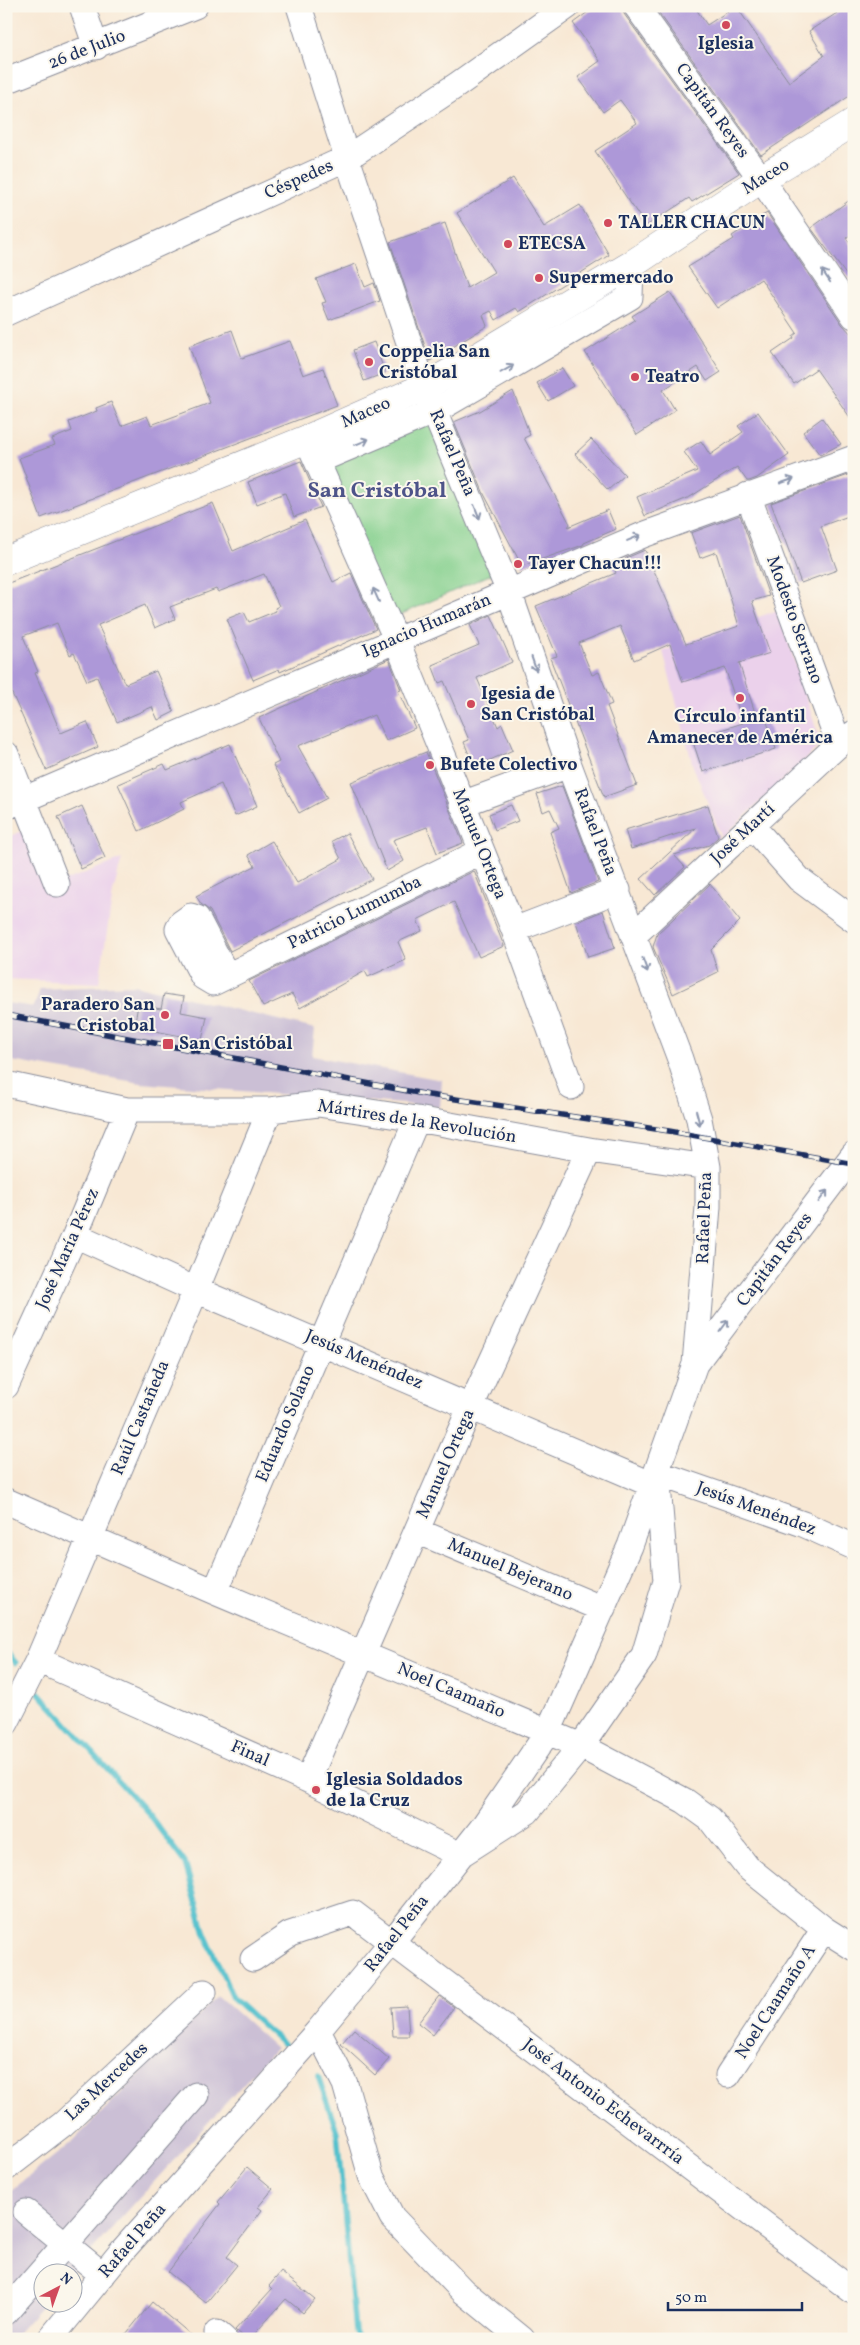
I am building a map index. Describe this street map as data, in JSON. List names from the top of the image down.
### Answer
{
  "streets": {
    "main road": ["Maceo"],
    "street": [
      "26 de Julio",
      "Capitán Reyes",
      "Céspedes",
      "Rafael Peña",
      "Modesto Serrano",
      "Ignacio Humarán",
      "José Martí",
      "Manuel Ortega",
      "Patricio Lumumba",
      "Mártires de la Revolución",
      "José María Pérez",
      "Jesús Menéndez",
      "Raúl Castañeda",
      "Eduardo Solano",
      "Manuel Bejerano",
      "Noel Caamaño",
      "Final",
      "Noel Caamaño A",
      "Las Mercedes",
      "José Antonio Echevarrría"
    ]
  },
  "crossings": [
    ["Capitán Reyes", "Maceo"],
    ["Capitán Reyes", "Rafael Peña"],
    ["Maceo", "Rafael Peña"],
    ["Maceo", "Manuel Ortega"],
    ["Céspedes", "Rafael Peña"],
    ["Rafael Peña", "Ignacio Humarán"],
    ["Rafael Peña", "José Martí"],
    ["Rafael Peña", "Mártires de la Revolución"],
    ["Rafael Peña", "Jesús Menéndez"],
    ["Rafael Peña", "Manuel Bejerano"],
    ["Rafael Peña", "Noel Caamaño"],
    ["Rafael Peña", "Final"],
    ["Rafael Peña", "José Antonio Echevarrría"],
    ["Modesto Serrano", "Ignacio Humarán"],
    ["Modesto Serrano", "José Martí"],
    ["Ignacio Humarán", "Manuel Ortega"],
    ["Manuel Ortega", "Patricio Lumumba"],
    ["Manuel Ortega", "Mártires de la Revolución"],
    ["Manuel Ortega", "Jesús Menéndez"],
    ["Manuel Ortega", "Manuel Bejerano"],
    ["Manuel Ortega", "Noel Caamaño"],
    ["Manuel Ortega", "Final"],
    ["Mártires de la Revolución", "José María Pérez"],
    ["Mártires de la Revolución", "Raúl Castañeda"],
    ["Mártires de la Revolución", "Eduardo Solano"],
    ["José María Pérez", "Jesús Menéndez"],
    ["Jesús Menéndez", "Raúl Castañeda"],
    ["Jesús Menéndez", "Eduardo Solano"],
    ["Raúl Castañeda", "Noel Caamaño"],
    ["Raúl Castañeda", "Final"],
    ["Eduardo Solano", "Noel Caamaño"],
    ["Noel Caamaño", "Noel Caamaño A"]
  ],
  "one_way": ["Capitán Reyes", "Ignacio Humarán"],
  "districts": ["San Cristóbal"],
  "places": {
    "other": [
      "Iglesia",
      "TALLER CHACUN",
      "ETECSA",
      "Supermercado",
      "Coppelia San Cristóbal",
      "Teatro",
      "Tayer Chacun!!!",
      "Círculo infantil Amanecer de América",
      "Igesia de San Cristóbal",
      "Bufete Colectivo",
      "Paradero San Cristobal",
      "Iglesia Soldados de la Cruz"
    ],
    "transit": ["San Cristóbal"]
  },
  "scale_bar": "50 m",
  "north": "top right"
}
